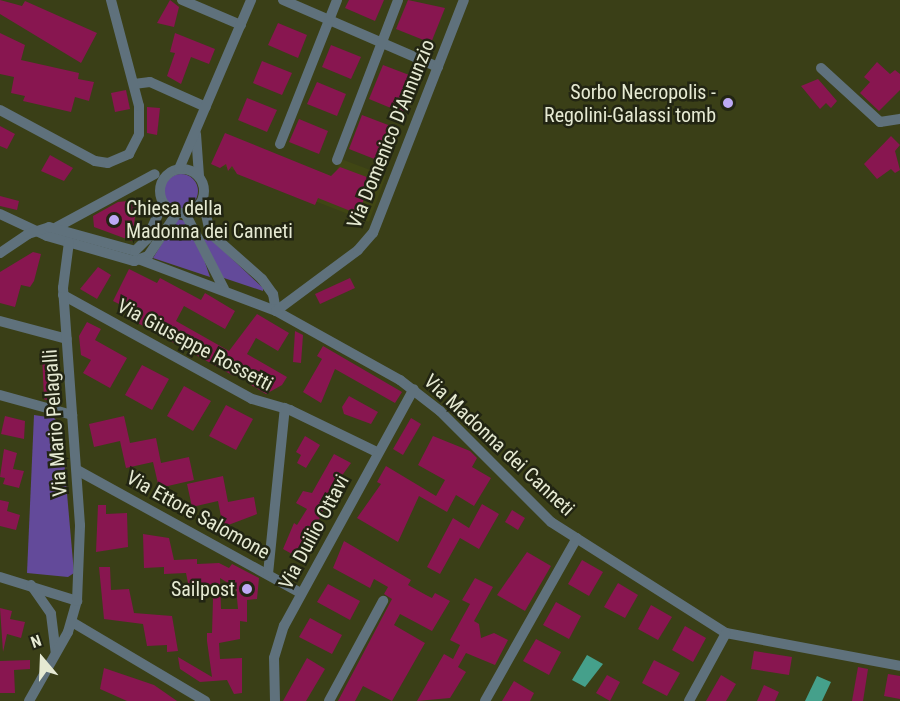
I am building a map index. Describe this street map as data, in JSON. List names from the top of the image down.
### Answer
{
  "streets": {
    "street": [
      "Via Domenico D'Annunzio",
      "Via Giuseppe Rossetti",
      "Via Mario Pelagalli",
      "Via Madonna dei Canneti",
      "Via Ettore Salomone",
      "Via Duilio Ottavi"
    ]
  },
  "crossings": [
    ["Via Domenico D'Annunzio", "Via Madonna dei Canneti"],
    ["Via Giuseppe Rossetti", "Via Mario Pelagalli"],
    ["Via Giuseppe Rossetti", "Via Duilio Ottavi"],
    ["Via Mario Pelagalli", "Via Madonna dei Canneti"],
    ["Via Mario Pelagalli", "Via Ettore Salomone"],
    ["Via Madonna dei Canneti", "Via Duilio Ottavi"],
    ["Via Ettore Salomone", "Via Duilio Ottavi"]
  ],
  "places": ["Sorbo Necropolis - Regolini-Galassi tomb", "Chiesa della Madonna dei Canneti", "Sailpost"],
  "north": "top"
}
